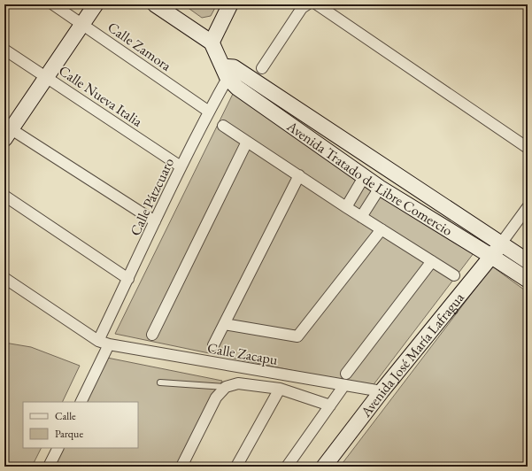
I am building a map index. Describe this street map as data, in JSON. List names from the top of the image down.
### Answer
{
  "streets": {
    "street": [
      "Calle Zamora",
      "Calle Nueva Italia",
      "Avenida Tratado de Libre Comercio",
      "Calle Pátzcuaro",
      "Calle Zacapu",
      "Avenida José María Lafragua"
    ]
  },
  "crossings": [
    ["Calle Zamora", "Calle Pátzcuaro"],
    ["Calle Nueva Italia", "Calle Pátzcuaro"],
    ["Avenida Tratado de Libre Comercio", "Calle Pátzcuaro"],
    ["Avenida Tratado de Libre Comercio", "Avenida José María Lafragua"],
    ["Calle Pátzcuaro", "Calle Zacapu"],
    ["Calle Zacapu", "Avenida José María Lafragua"]
  ],
  "legend": ["Calle", "Parque"]
}
